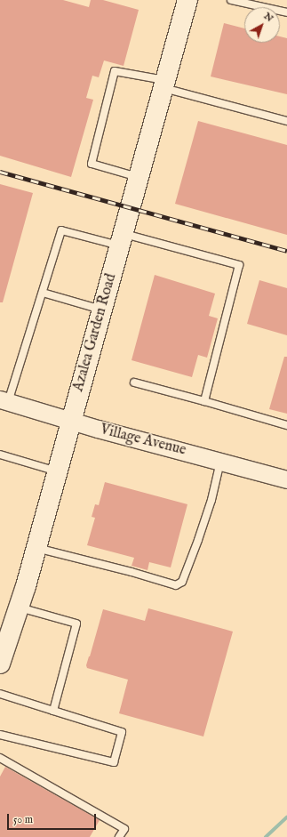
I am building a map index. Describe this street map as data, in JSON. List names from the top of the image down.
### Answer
{
  "streets": {
    "main road": ["Azalea Garden Road"],
    "street": ["Village Avenue"]
  },
  "crossings": [
    ["Azalea Garden Road", "Village Avenue"]
  ],
  "scale_bar": "50 m",
  "north": "top right"
}
